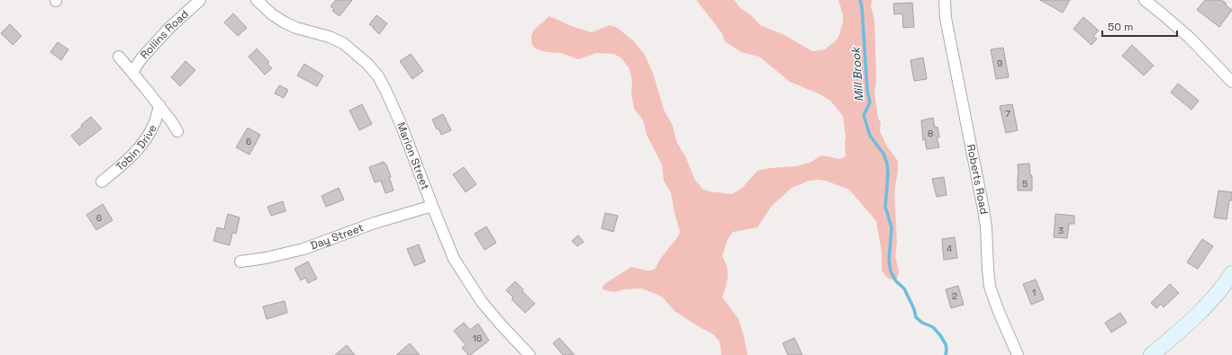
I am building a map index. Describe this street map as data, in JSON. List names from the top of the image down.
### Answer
{
  "streets": {
    "street": [
      "Rollins Road",
      "Tobin Drive",
      "Marion Street",
      "Roberts Road",
      "Day Street"
    ]
  },
  "crossings": [
    ["Marion Street", "Day Street"]
  ],
  "water": ["Mill Brook"],
  "house_numbers": [
    "9",
    "7",
    "8",
    "6",
    "5",
    "6",
    "3",
    "4",
    "1",
    "2",
    "16"
  ],
  "scale_bar": "50 m"
}
